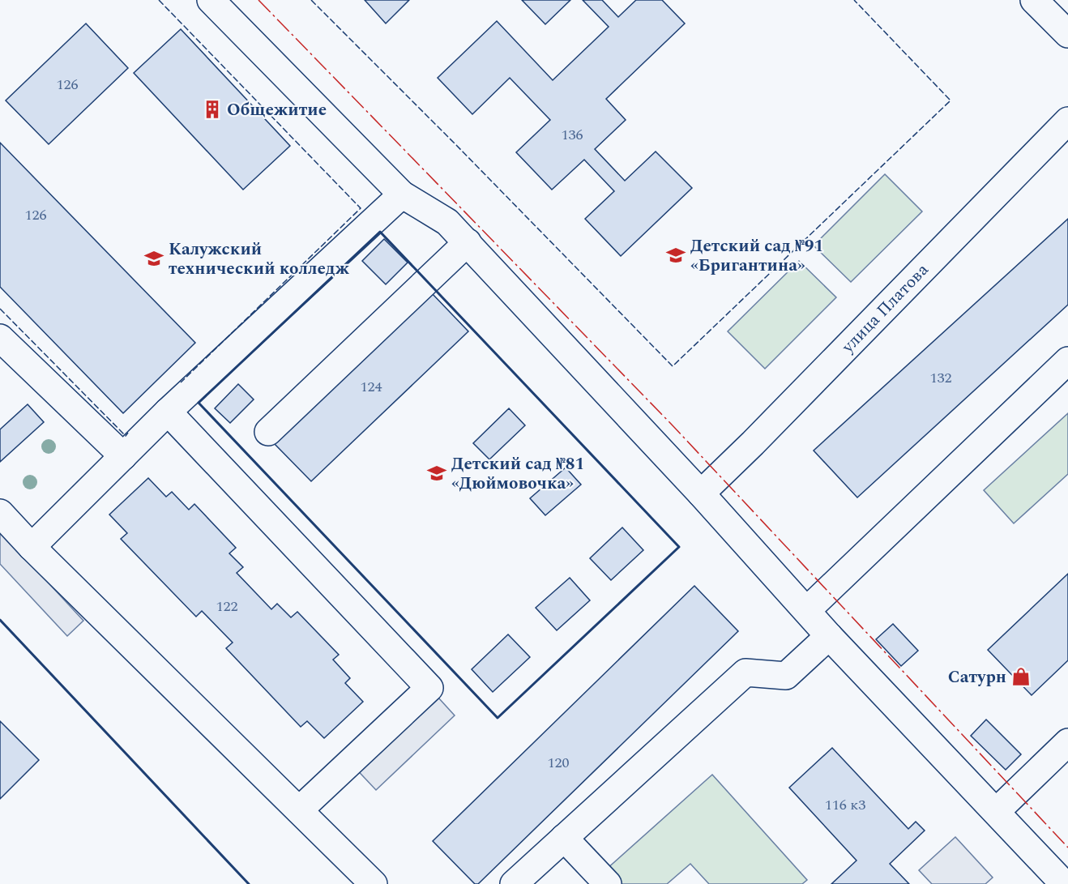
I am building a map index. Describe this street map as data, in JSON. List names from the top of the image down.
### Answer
{
  "streets": {
    "street": ["улица Платова"]
  },
  "places": {
    "building": ["Общежитие"],
    "school or university": ["Детский сад №91 «Бригантина»", "Калужский технический колледж", "Детский сад №81 «Дюймовочка»"],
    "shop": ["Сатурн"]
  },
  "house_numbers": [
    "126",
    "136",
    "126",
    "132",
    "124",
    "122",
    "120",
    "116 к3"
  ]
}
